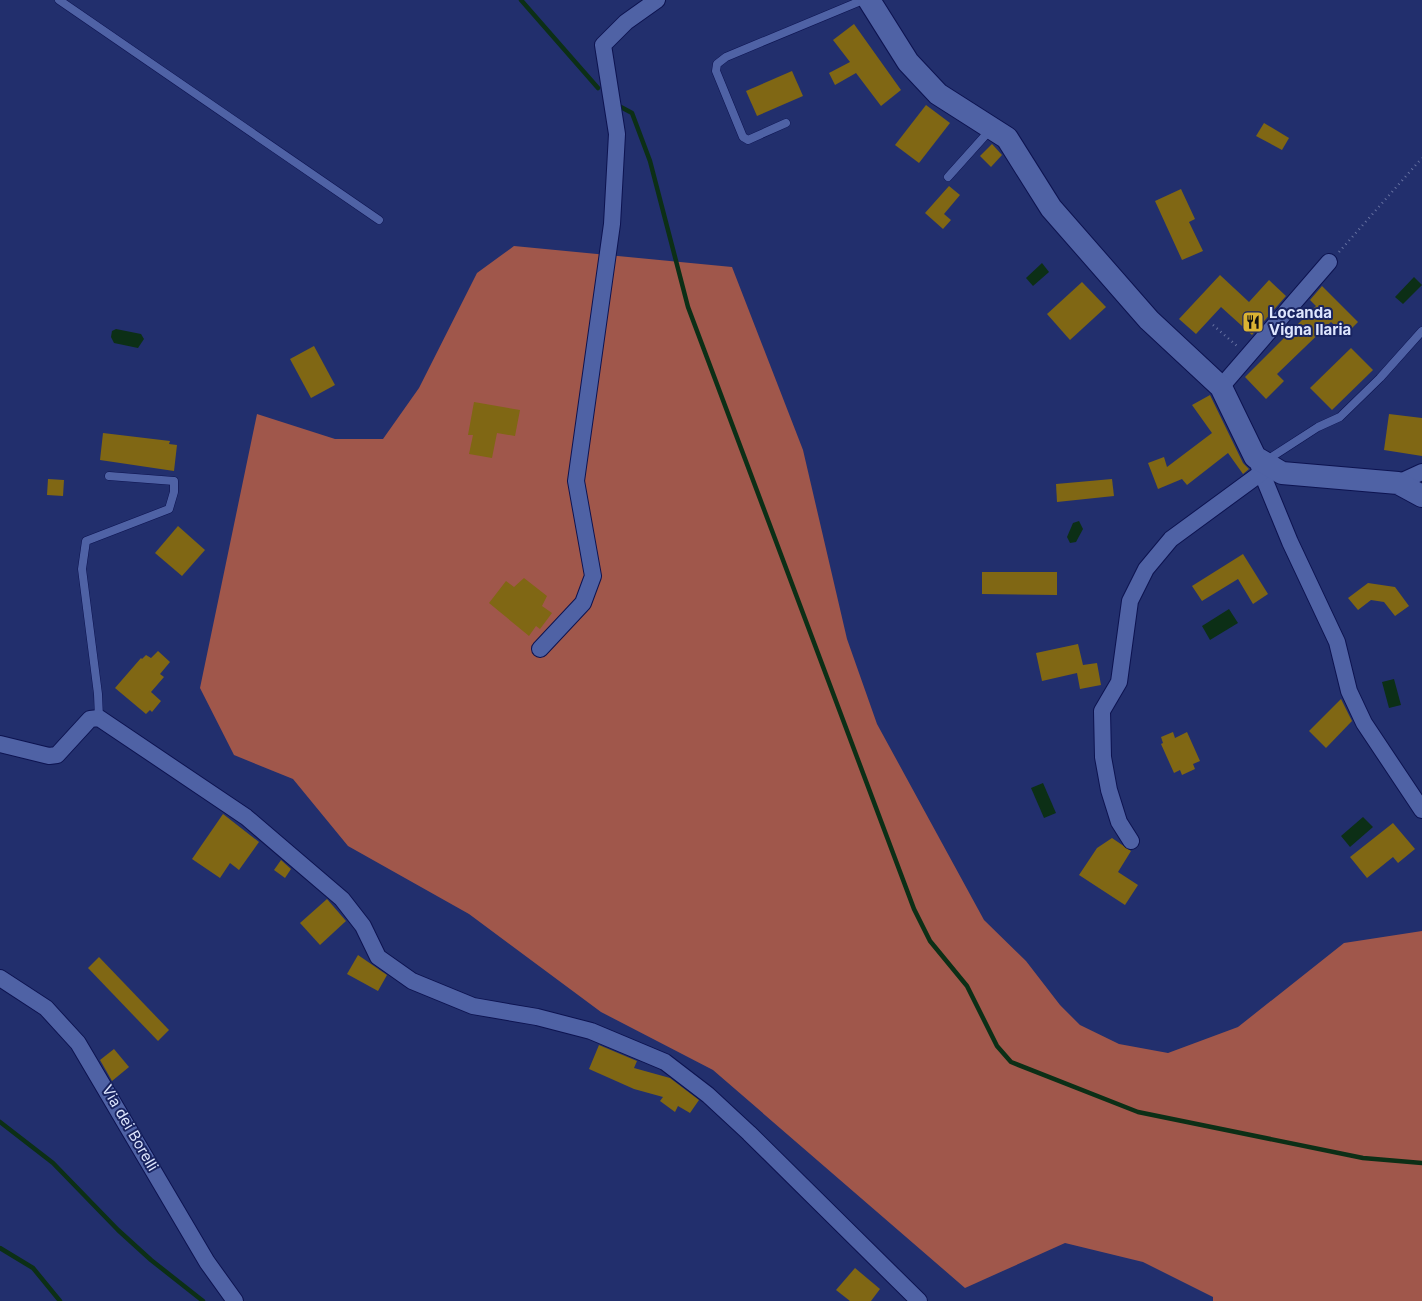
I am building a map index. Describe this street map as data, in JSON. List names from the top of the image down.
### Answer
{
  "streets": {
    "street": ["Via dei Borelli"]
  },
  "places": {
    "restaurant": ["Locanda Vigna Ilaria"]
  }
}
